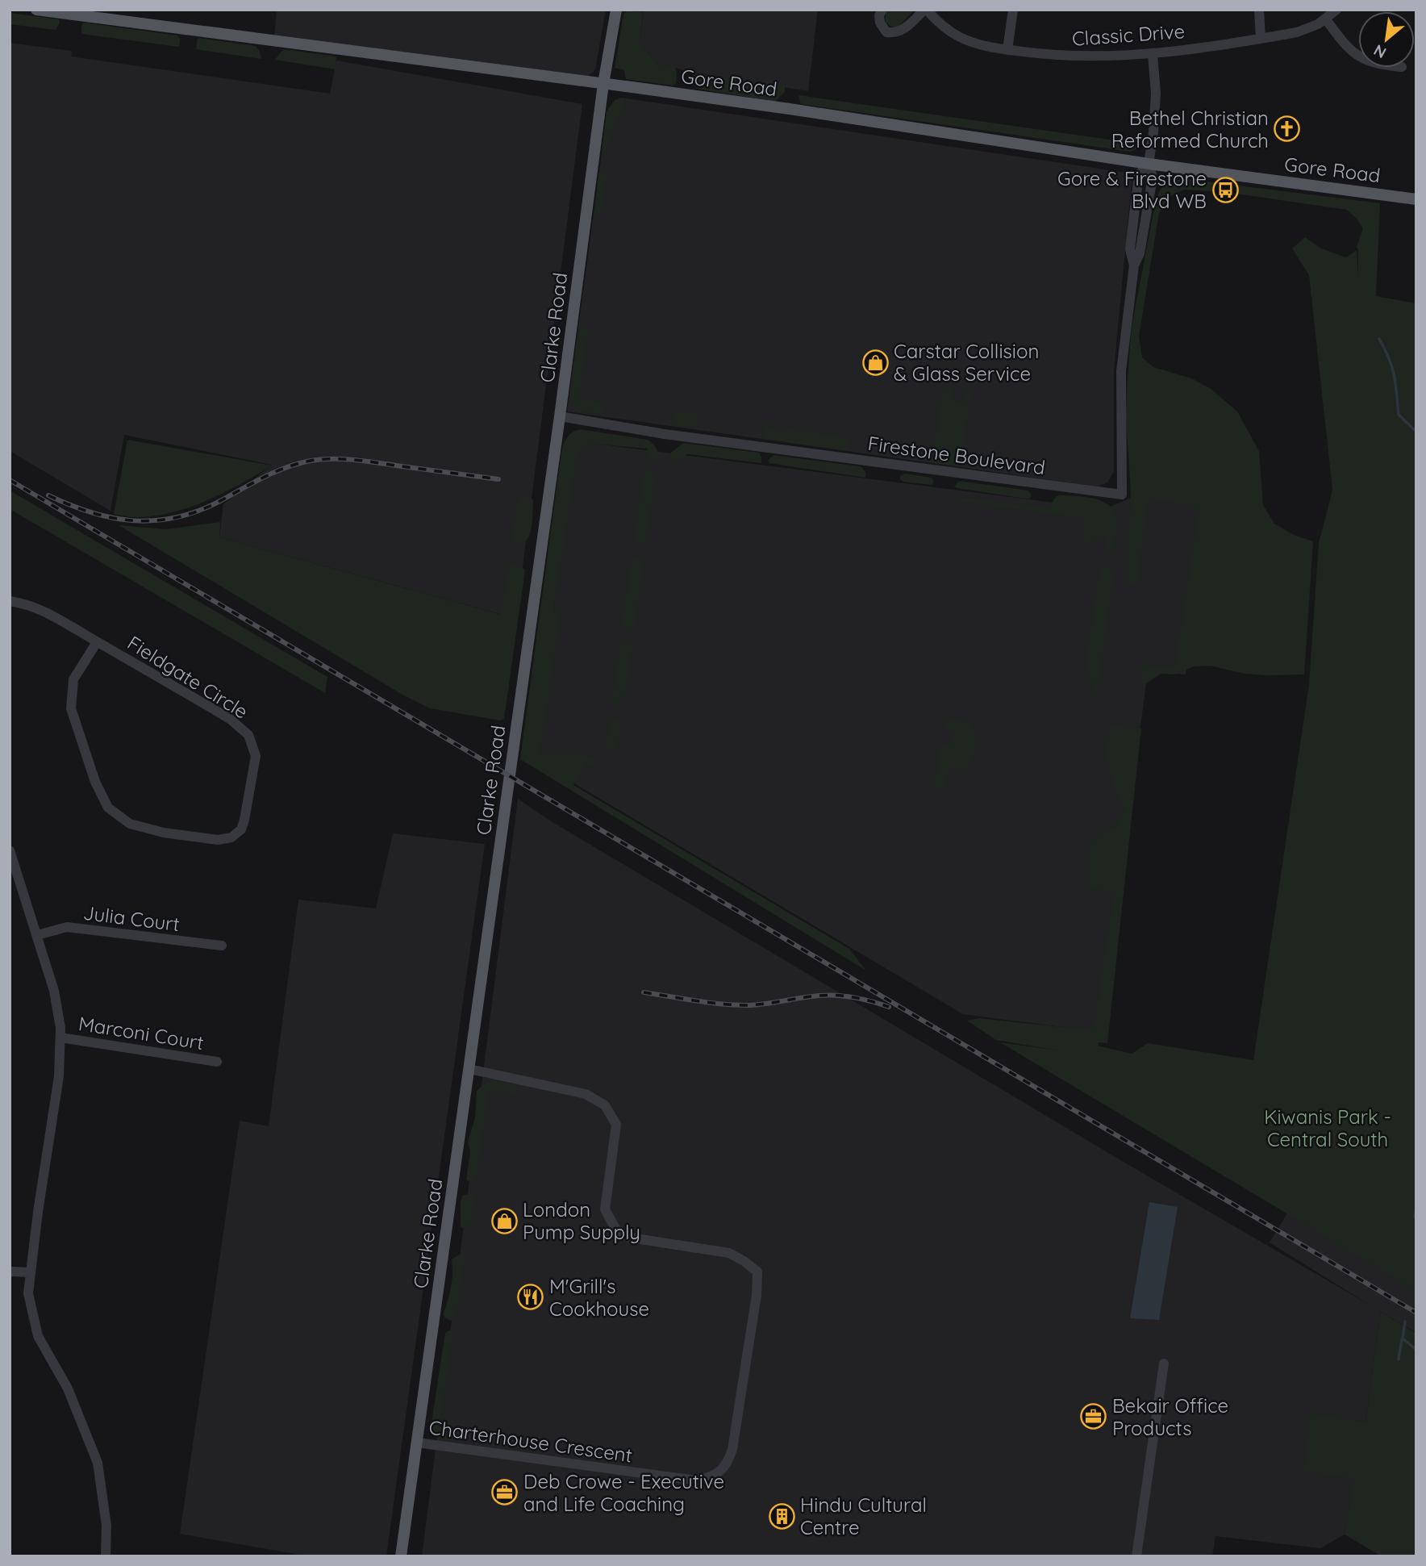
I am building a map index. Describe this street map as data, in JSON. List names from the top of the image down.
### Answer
{
  "streets": {
    "main road": ["Gore Road", "Clarke Road"],
    "street": [
      "Classic Drive",
      "Firestone Boulevard",
      "Fieldgate Circle",
      "Julia Court",
      "Marconi Court",
      "Charterhouse Crescent"
    ]
  },
  "crossings": [
    ["Classic Drive", "Firestone Boulevard"],
    ["Gore Road", "Clarke Road"],
    ["Gore Road", "Firestone Boulevard"],
    ["Clarke Road", "Firestone Boulevard"],
    ["Clarke Road", "Charterhouse Crescent"]
  ],
  "parks": ["Kiwanis Park - Central South"],
  "places": {
    "church": ["Bethel Christian Reformed Church"],
    "bus stop": ["Gore & Firestone Blvd WB"],
    "shop": ["Carstar Collision & Glass Service", "London Pump Supply"],
    "restaurant": ["M'Grill's Cookhouse"],
    "office": ["Bekair Office Products", "Deb Crowe - Executive and Life Coaching"],
    "building": ["Hindu Cultural Centre"]
  },
  "north": "bottom left"
}
